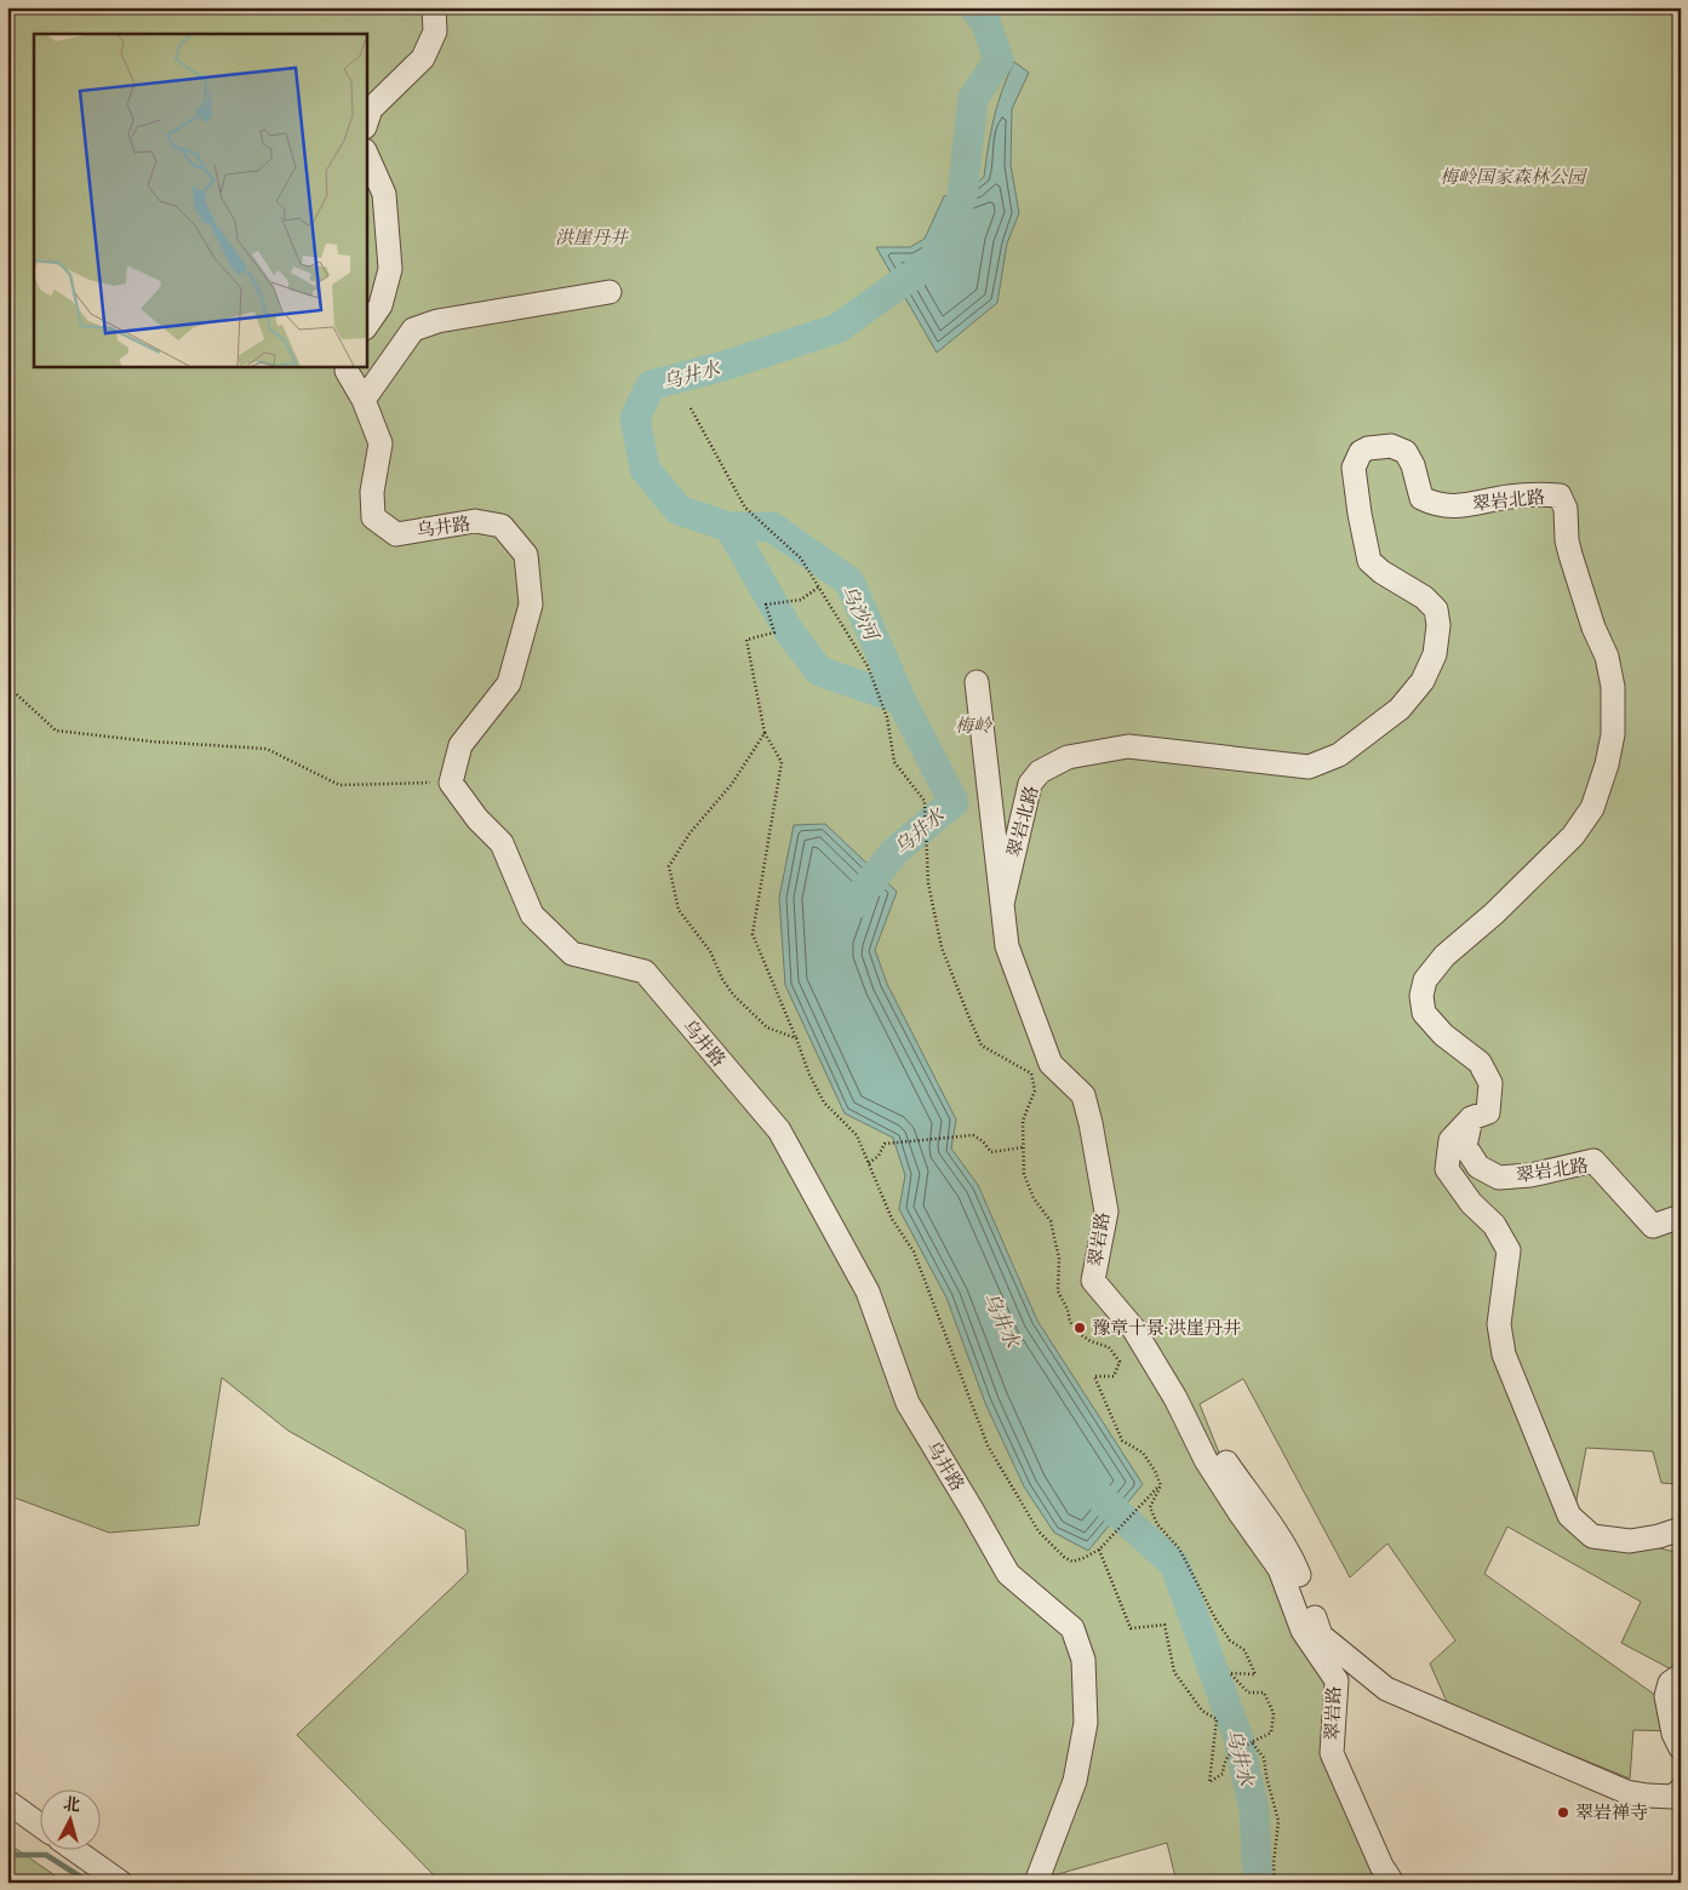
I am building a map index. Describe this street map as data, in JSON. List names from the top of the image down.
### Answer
{
  "streets": {
    "street": ["翠岩北路", "乌井路", "翠岩路"]
  },
  "crossings": [
    ["翠岩北路", "翠岩路"]
  ],
  "water": ["乌井水", "乌沙河"],
  "parks": ["梅岭国家森林公园", "洪崖丹井", "梅岭"],
  "places": ["豫章十景·洪崖丹井", "翠岩禅寺"],
  "north": "top"
}
